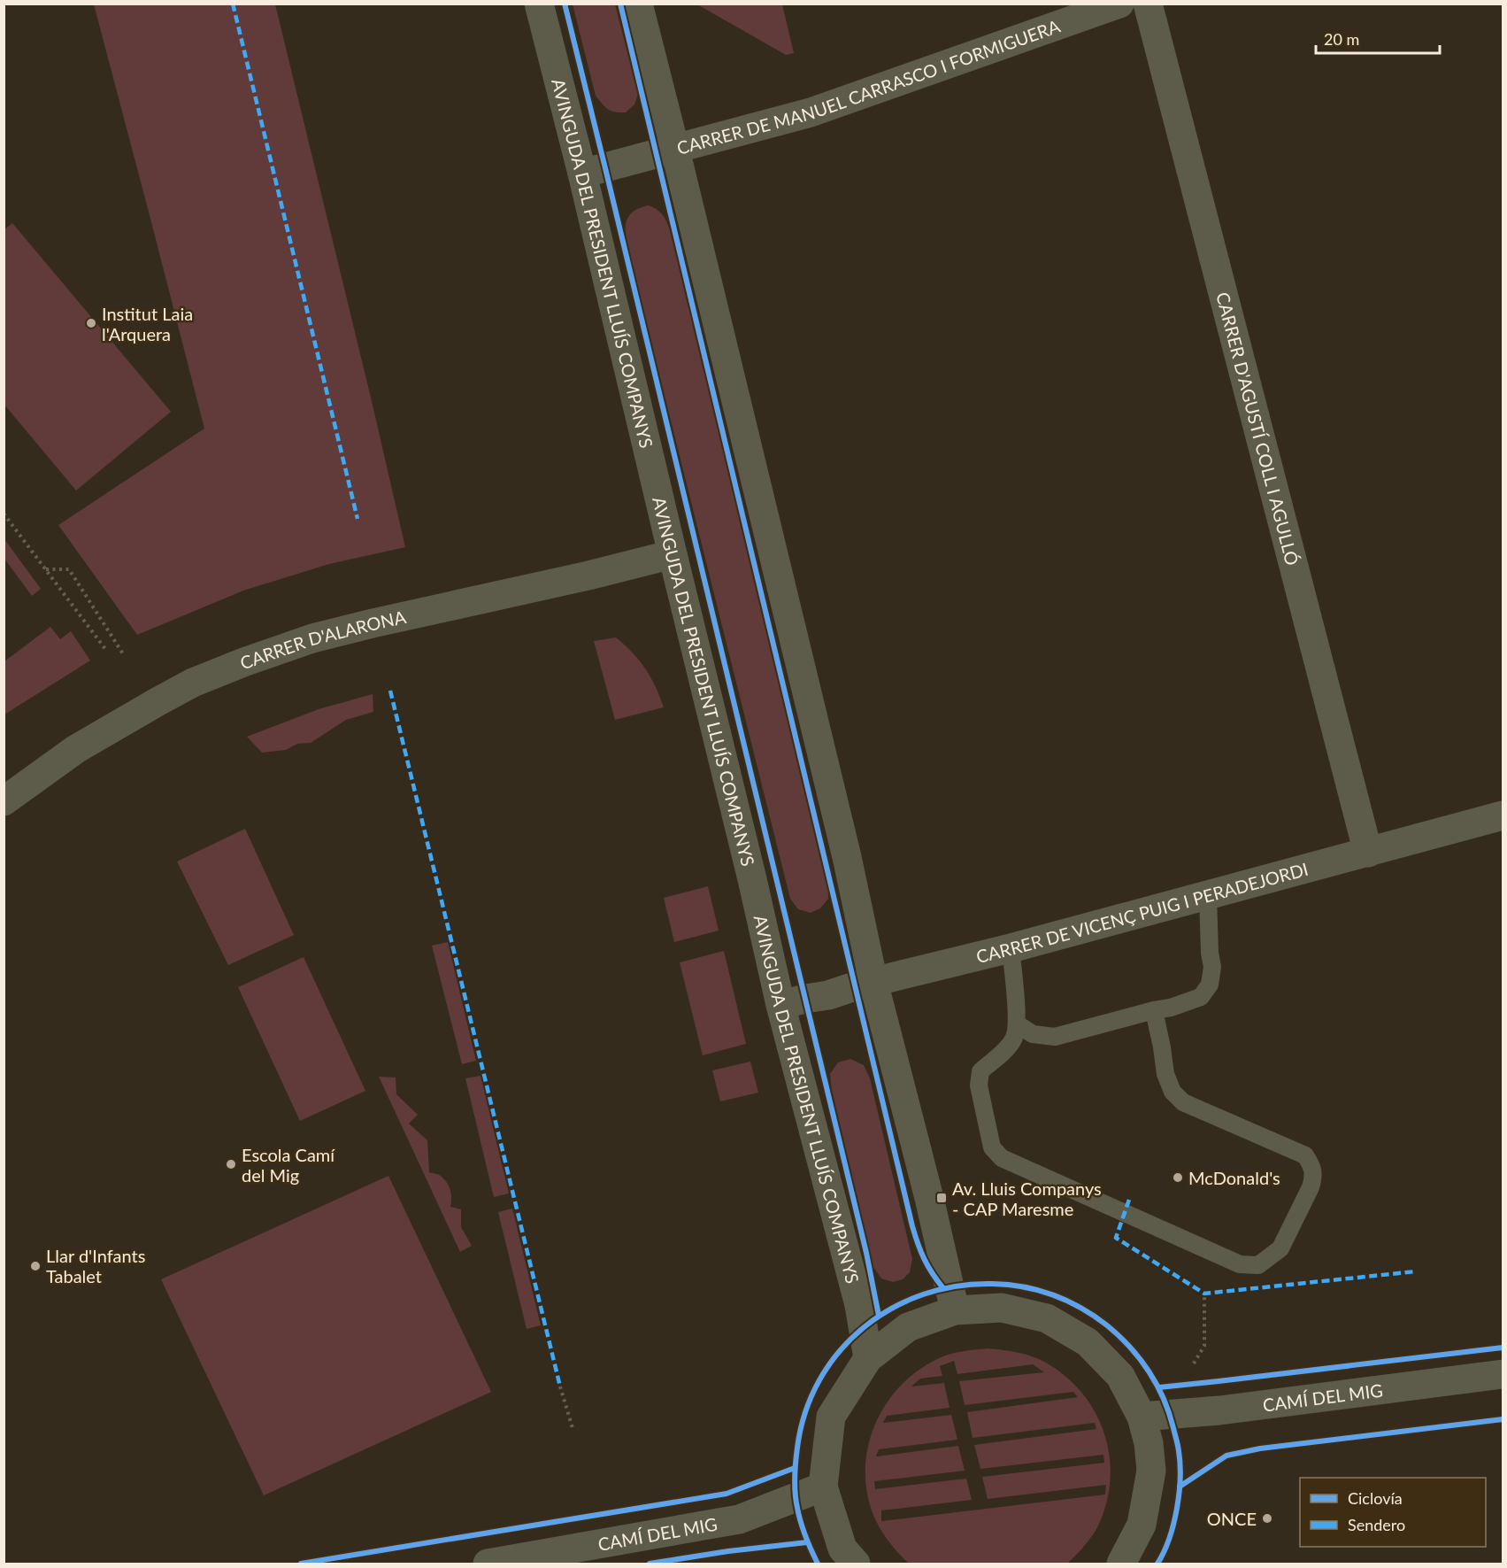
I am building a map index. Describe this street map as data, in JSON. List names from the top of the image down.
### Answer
{
  "streets": {
    "street": [
      "CARRER DE MANUEL CARRASCO I FORMIGUERA",
      "AVINGUDA DEL PRESIDENT LLUÍS COMPANYS",
      "CARRER D'AGUSTÍ COLL I AGULLÓ",
      "CARRER D'ALARONA",
      "CARRER DE VICENÇ PUIG I PERADEJORDI",
      "CAMÍ DEL MIG"
    ]
  },
  "crossings": [
    ["CARRER DE MANUEL CARRASCO I FORMIGUERA", "AVINGUDA DEL PRESIDENT LLUÍS COMPANYS"],
    ["AVINGUDA DEL PRESIDENT LLUÍS COMPANYS", "CARRER D'ALARONA"],
    ["AVINGUDA DEL PRESIDENT LLUÍS COMPANYS", "CARRER DE VICENÇ PUIG I PERADEJORDI"],
    ["CARRER D'AGUSTÍ COLL I AGULLÓ", "CARRER DE VICENÇ PUIG I PERADEJORDI"]
  ],
  "places": {
    "other": [
      "Institut Laia l'Arquera",
      "Escola Camí del Mig",
      "McDonald's",
      "Llar d'Infants Tabalet",
      "ONCE"
    ],
    "transit": ["Av. Lluis Companys - CAP Maresme"]
  },
  "legend": ["Ciclovía", "Sendero"],
  "scale_bar": "20 m"
}
